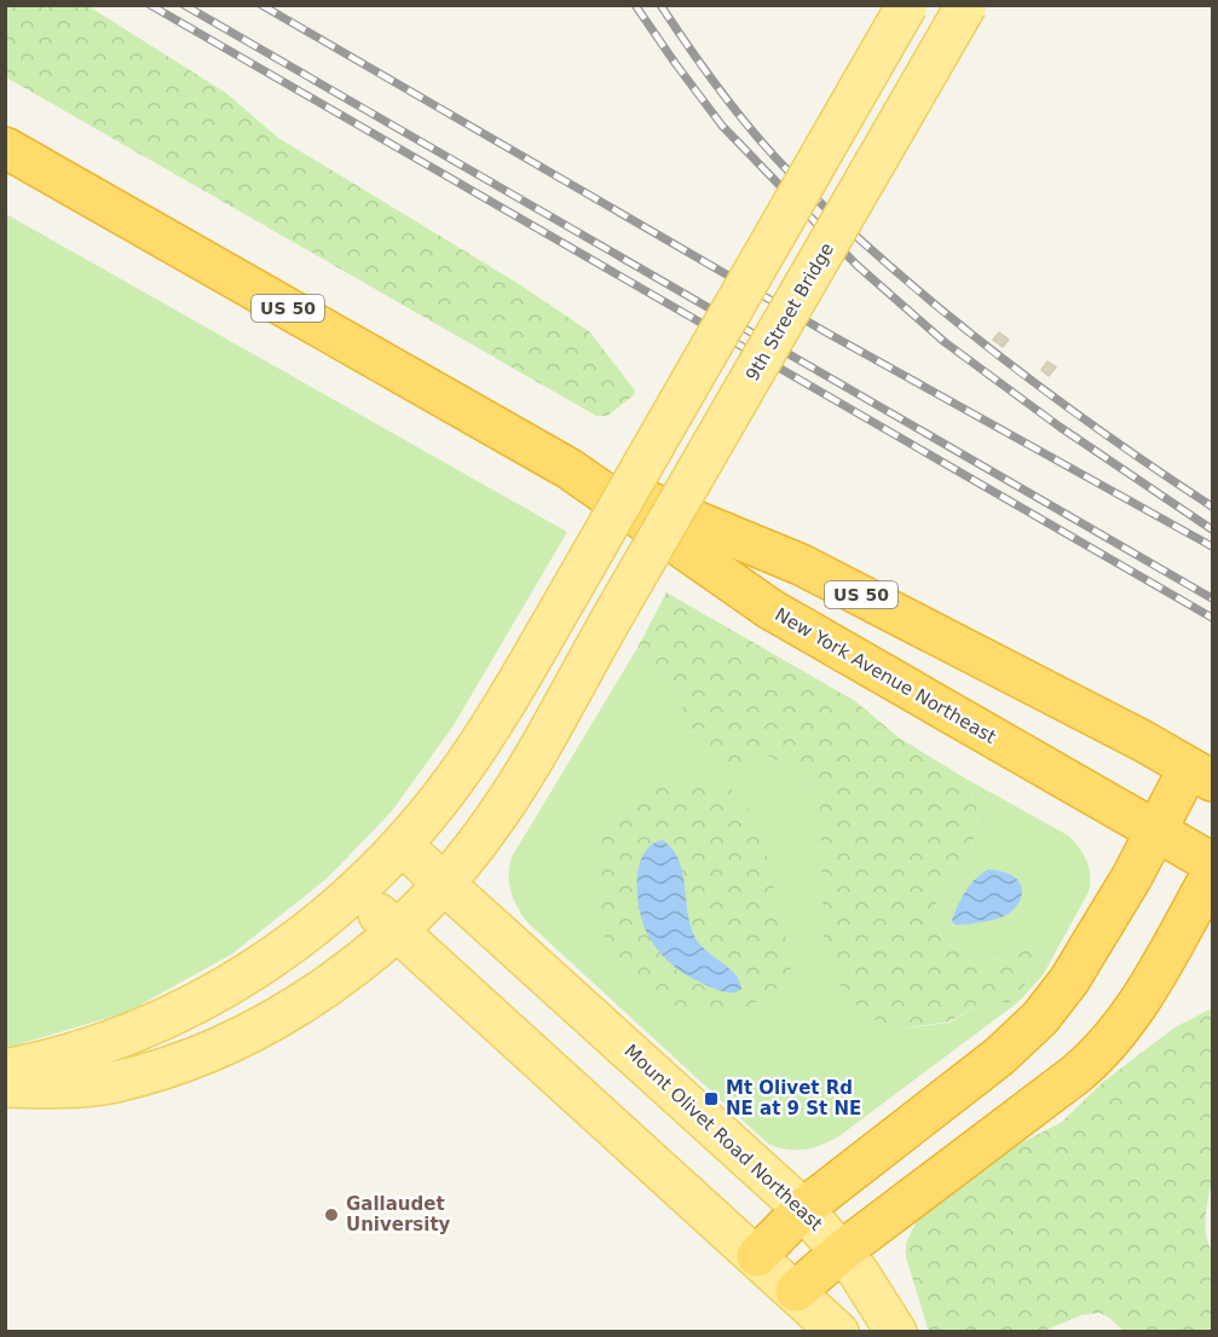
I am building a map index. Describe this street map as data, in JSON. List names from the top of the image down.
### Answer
{
  "streets": {
    "highway": ["US 50", "New York Avenue Northeast"],
    "main road": ["9th Street Bridge", "Mount Olivet Road Northeast"]
  },
  "crossings": [
    ["9th Street Bridge", "Mount Olivet Road Northeast"]
  ],
  "places": {
    "transit": ["Mt Olivet Rd NE at 9 St NE"],
    "other": ["Gallaudet University"]
  }
}
